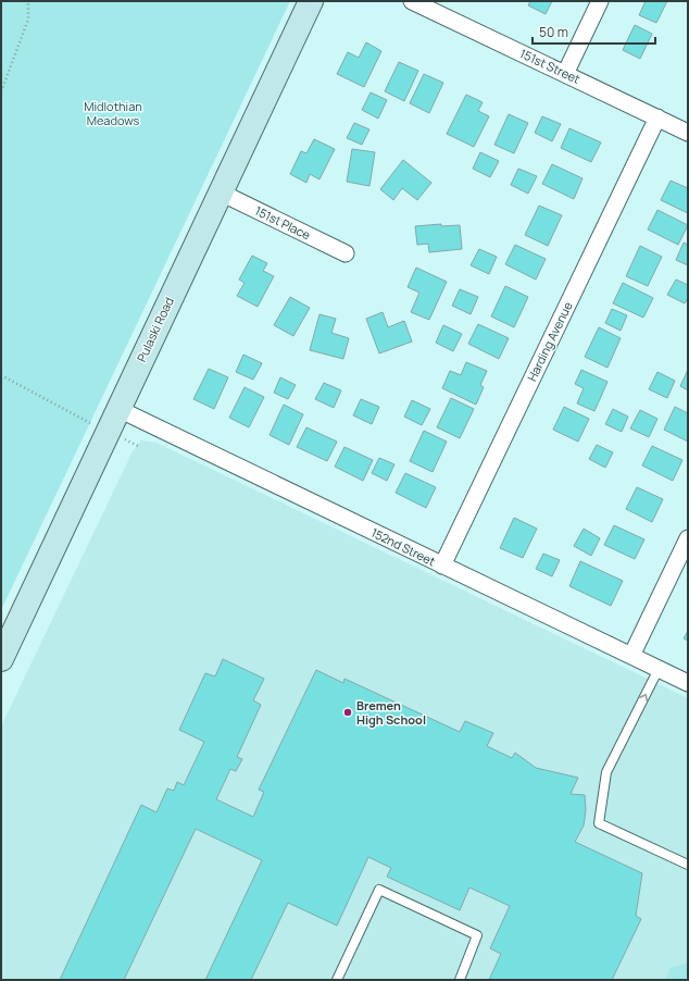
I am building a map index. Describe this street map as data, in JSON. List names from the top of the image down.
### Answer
{
  "streets": {
    "main road": ["Pulaski Road"],
    "street": [
      "151st Street",
      "151st Place",
      "Harding Avenue",
      "152nd Street"
    ]
  },
  "crossings": [
    ["151st Street", "Harding Avenue"],
    ["151st Place", "Pulaski Road"],
    ["Pulaski Road", "152nd Street"],
    ["Harding Avenue", "152nd Street"]
  ],
  "parks": ["Midlothian Meadows"],
  "places": ["Bremen High School"],
  "scale_bar": "50 m"
}
